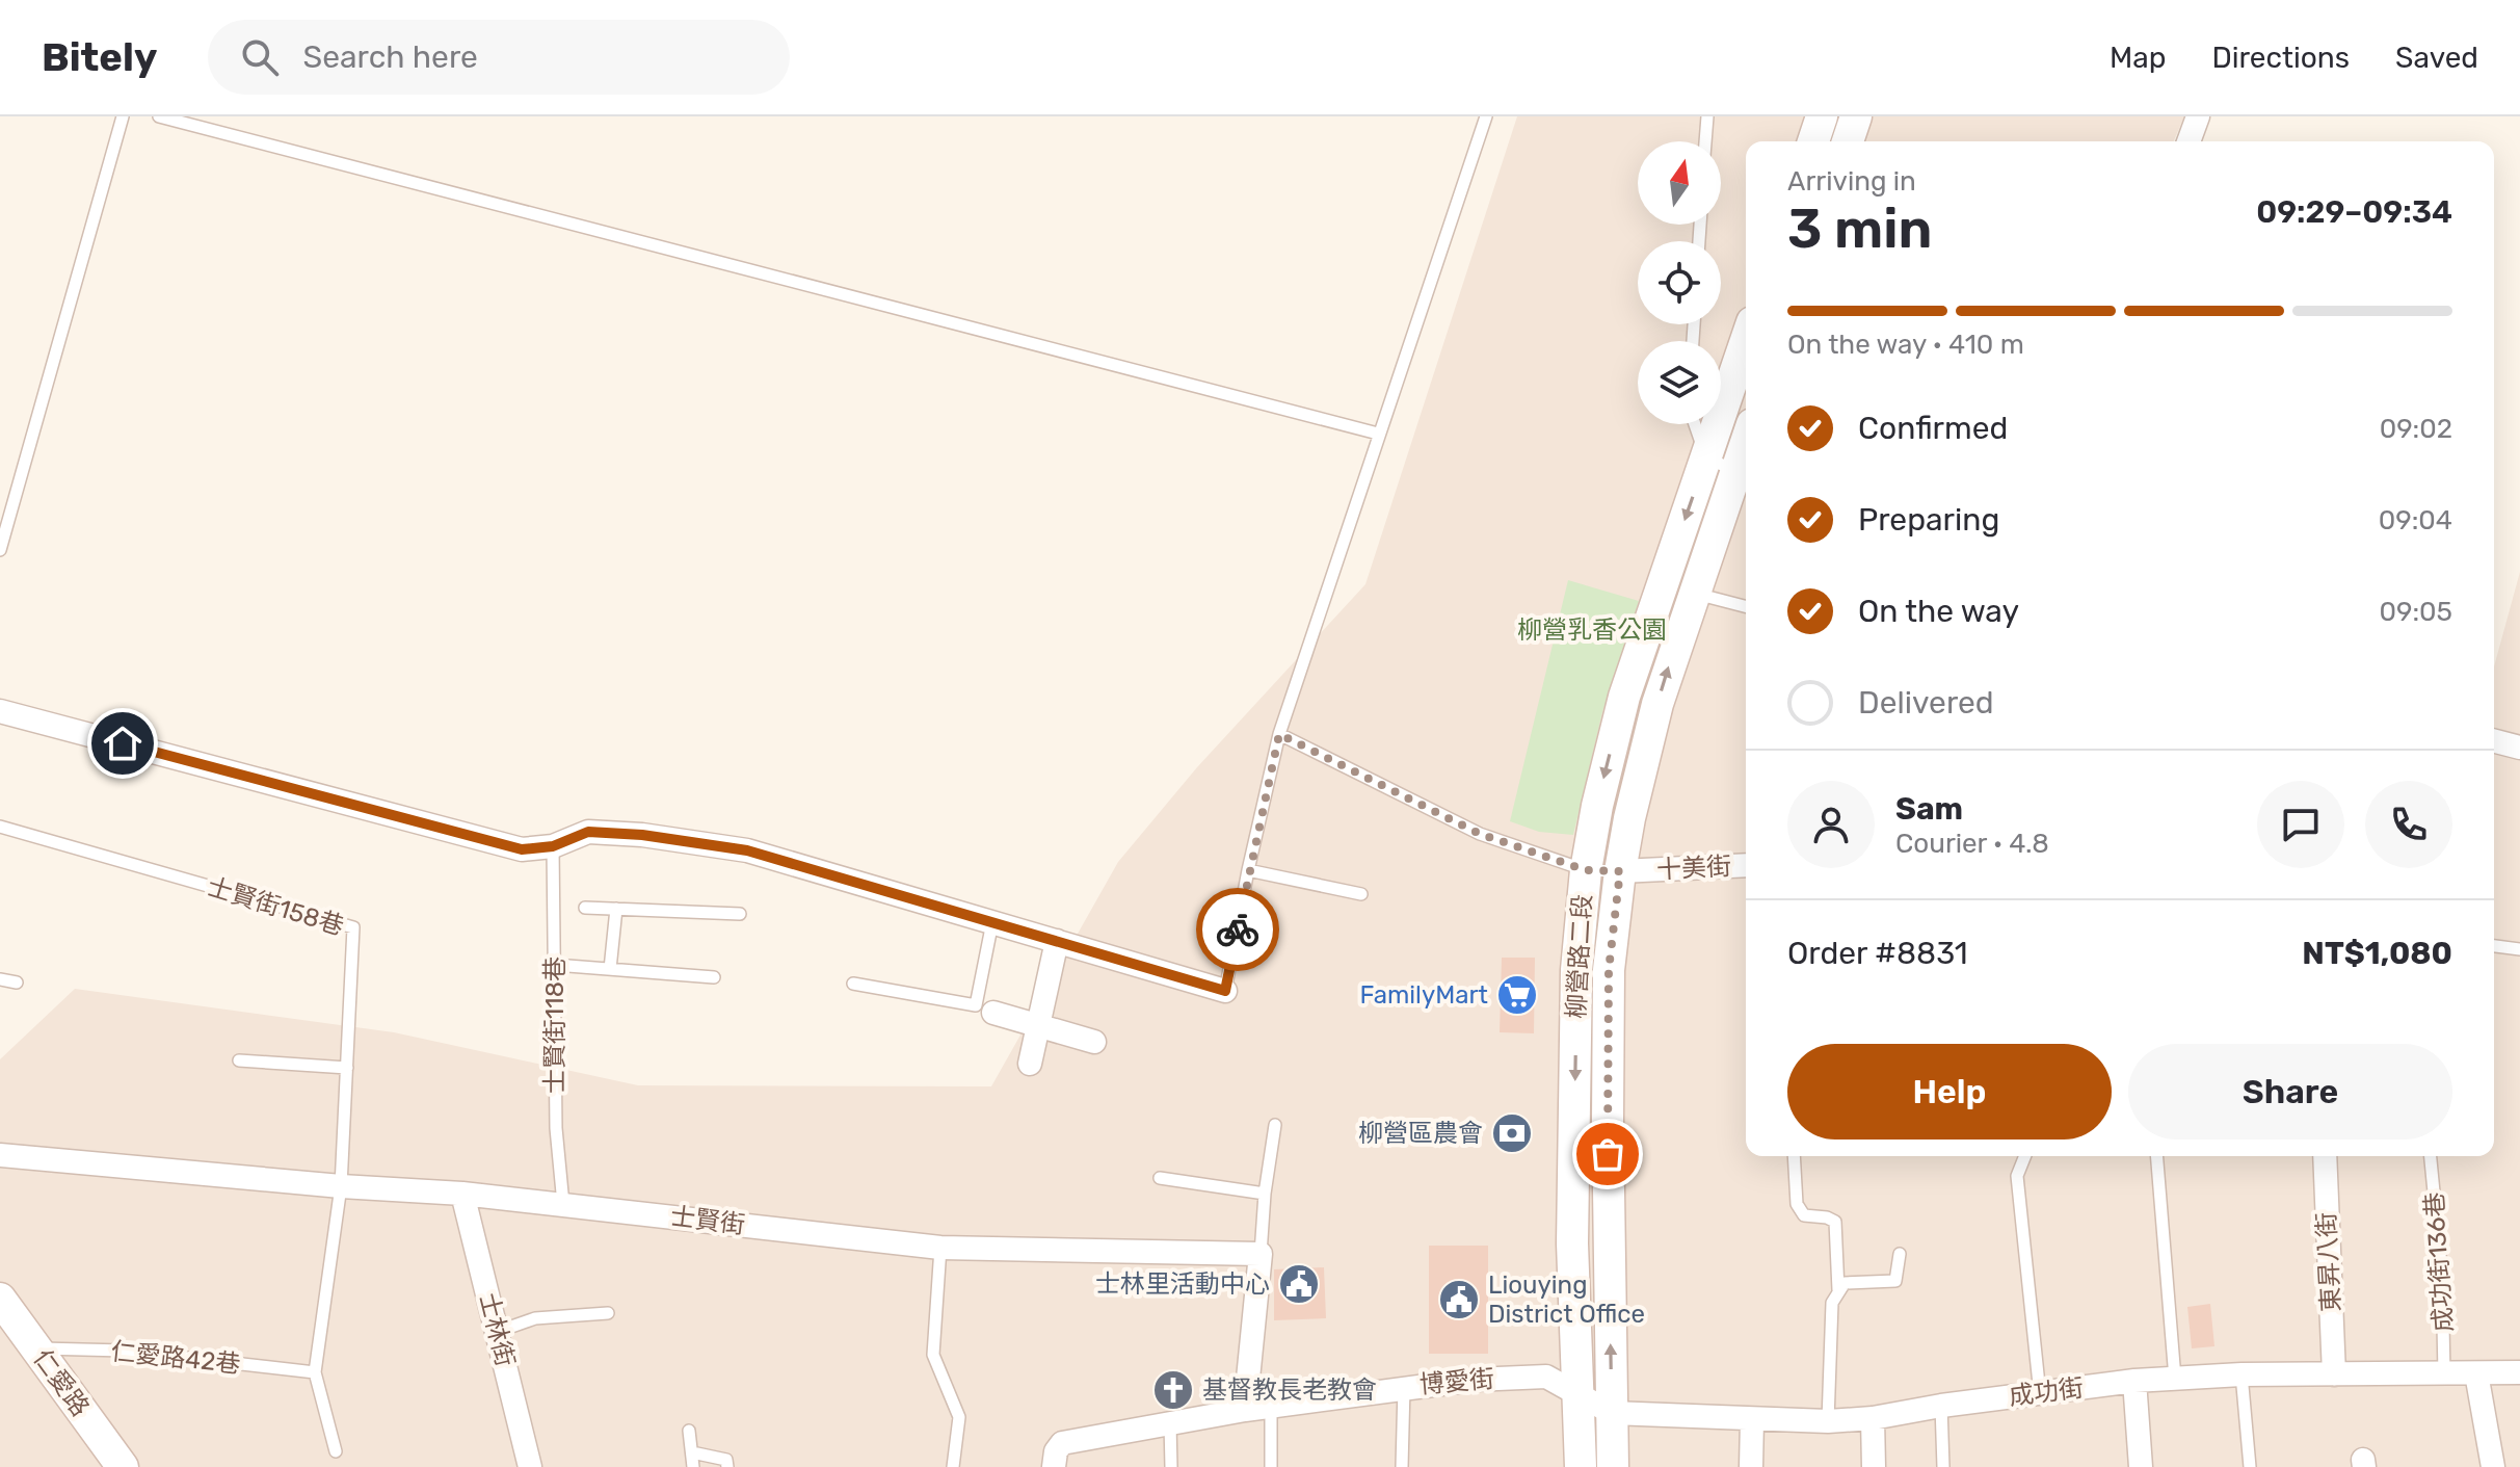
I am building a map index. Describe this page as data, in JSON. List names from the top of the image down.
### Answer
{
  "streets": {
    "street": [
      "十美街",
      "柳營路二段",
      "士賢街",
      "東昇八街",
      "士林街",
      "博愛街",
      "仁愛路",
      "成功街"
    ],
    "lane": [
      "士賢街158巷",
      "士賢街118巷",
      "成功街136巷",
      "仁愛路42巷"
    ]
  },
  "crossings": [
    ["十美街", "柳營路二段"],
    ["士賢街158巷", "士賢街"],
    ["士賢街158巷", "仁愛路42巷"],
    ["柳營路二段", "博愛街"],
    ["柳營路二段", "成功街"],
    ["士賢街118巷", "士賢街"],
    ["士賢街", "士林街"],
    ["東昇八街", "成功街"],
    ["成功街136巷", "成功街"],
    ["仁愛路42巷", "仁愛路"],
    ["博愛街", "成功街"]
  ],
  "parks": ["柳營乳香公園"],
  "places": {
    "supermarket": ["FamilyMart"],
    "bank": ["柳營區農會"],
    "public building": ["士林里活動中心", "Liouying District Office"],
    "church": ["基督教長老教會"]
  },
  "north": "top",
  "page": {
    "header": "Bitely",
    "search": "Search here",
    "nav": ["Map", "Directions", "Saved"],
    "heading": ["3 min", "Arriving in", "09:29–09:34"],
    "panel": [
      "Sam",
      "Courier · 4.8",
      "Order #8831",
      "NT$1,080"
    ],
    "bar": "On the way · 410 m",
    "list": [
      ["Confirmed", "09:02"],
      ["Preparing", "09:04"],
      ["On the way", "09:05"],
      "Delivered"
    ],
    "buttons": ["Help", "Share"]
  }
}
